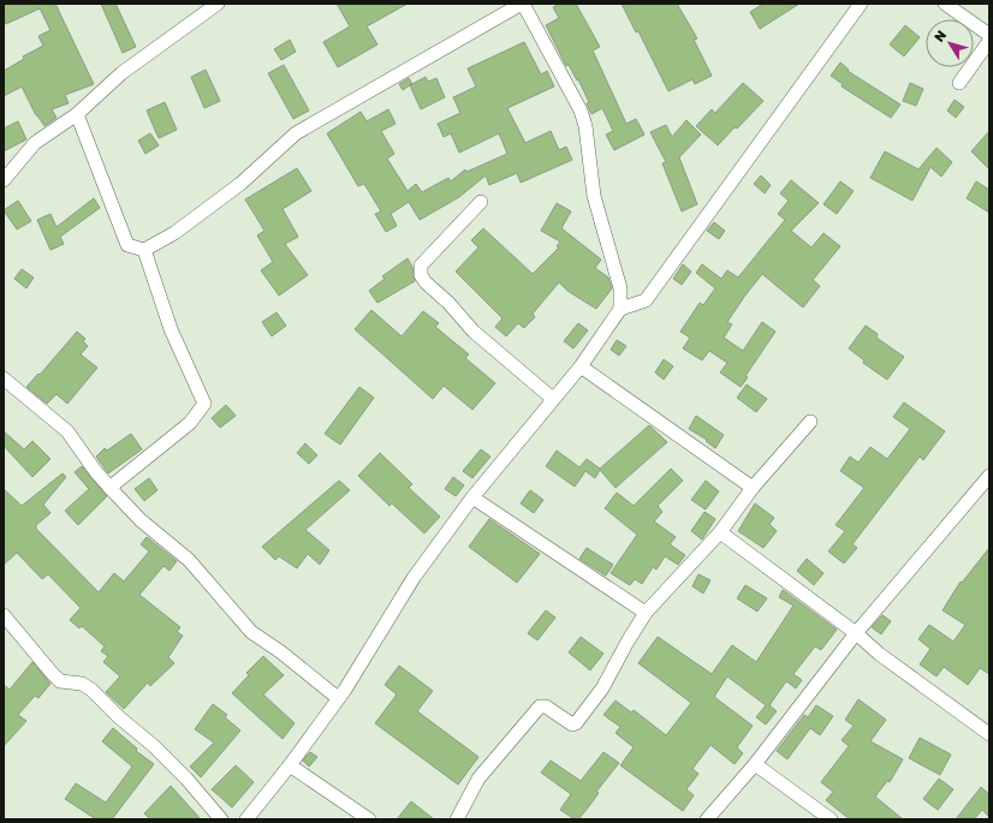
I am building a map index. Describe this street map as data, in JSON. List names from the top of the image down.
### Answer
{
  "north": "top left"
}
